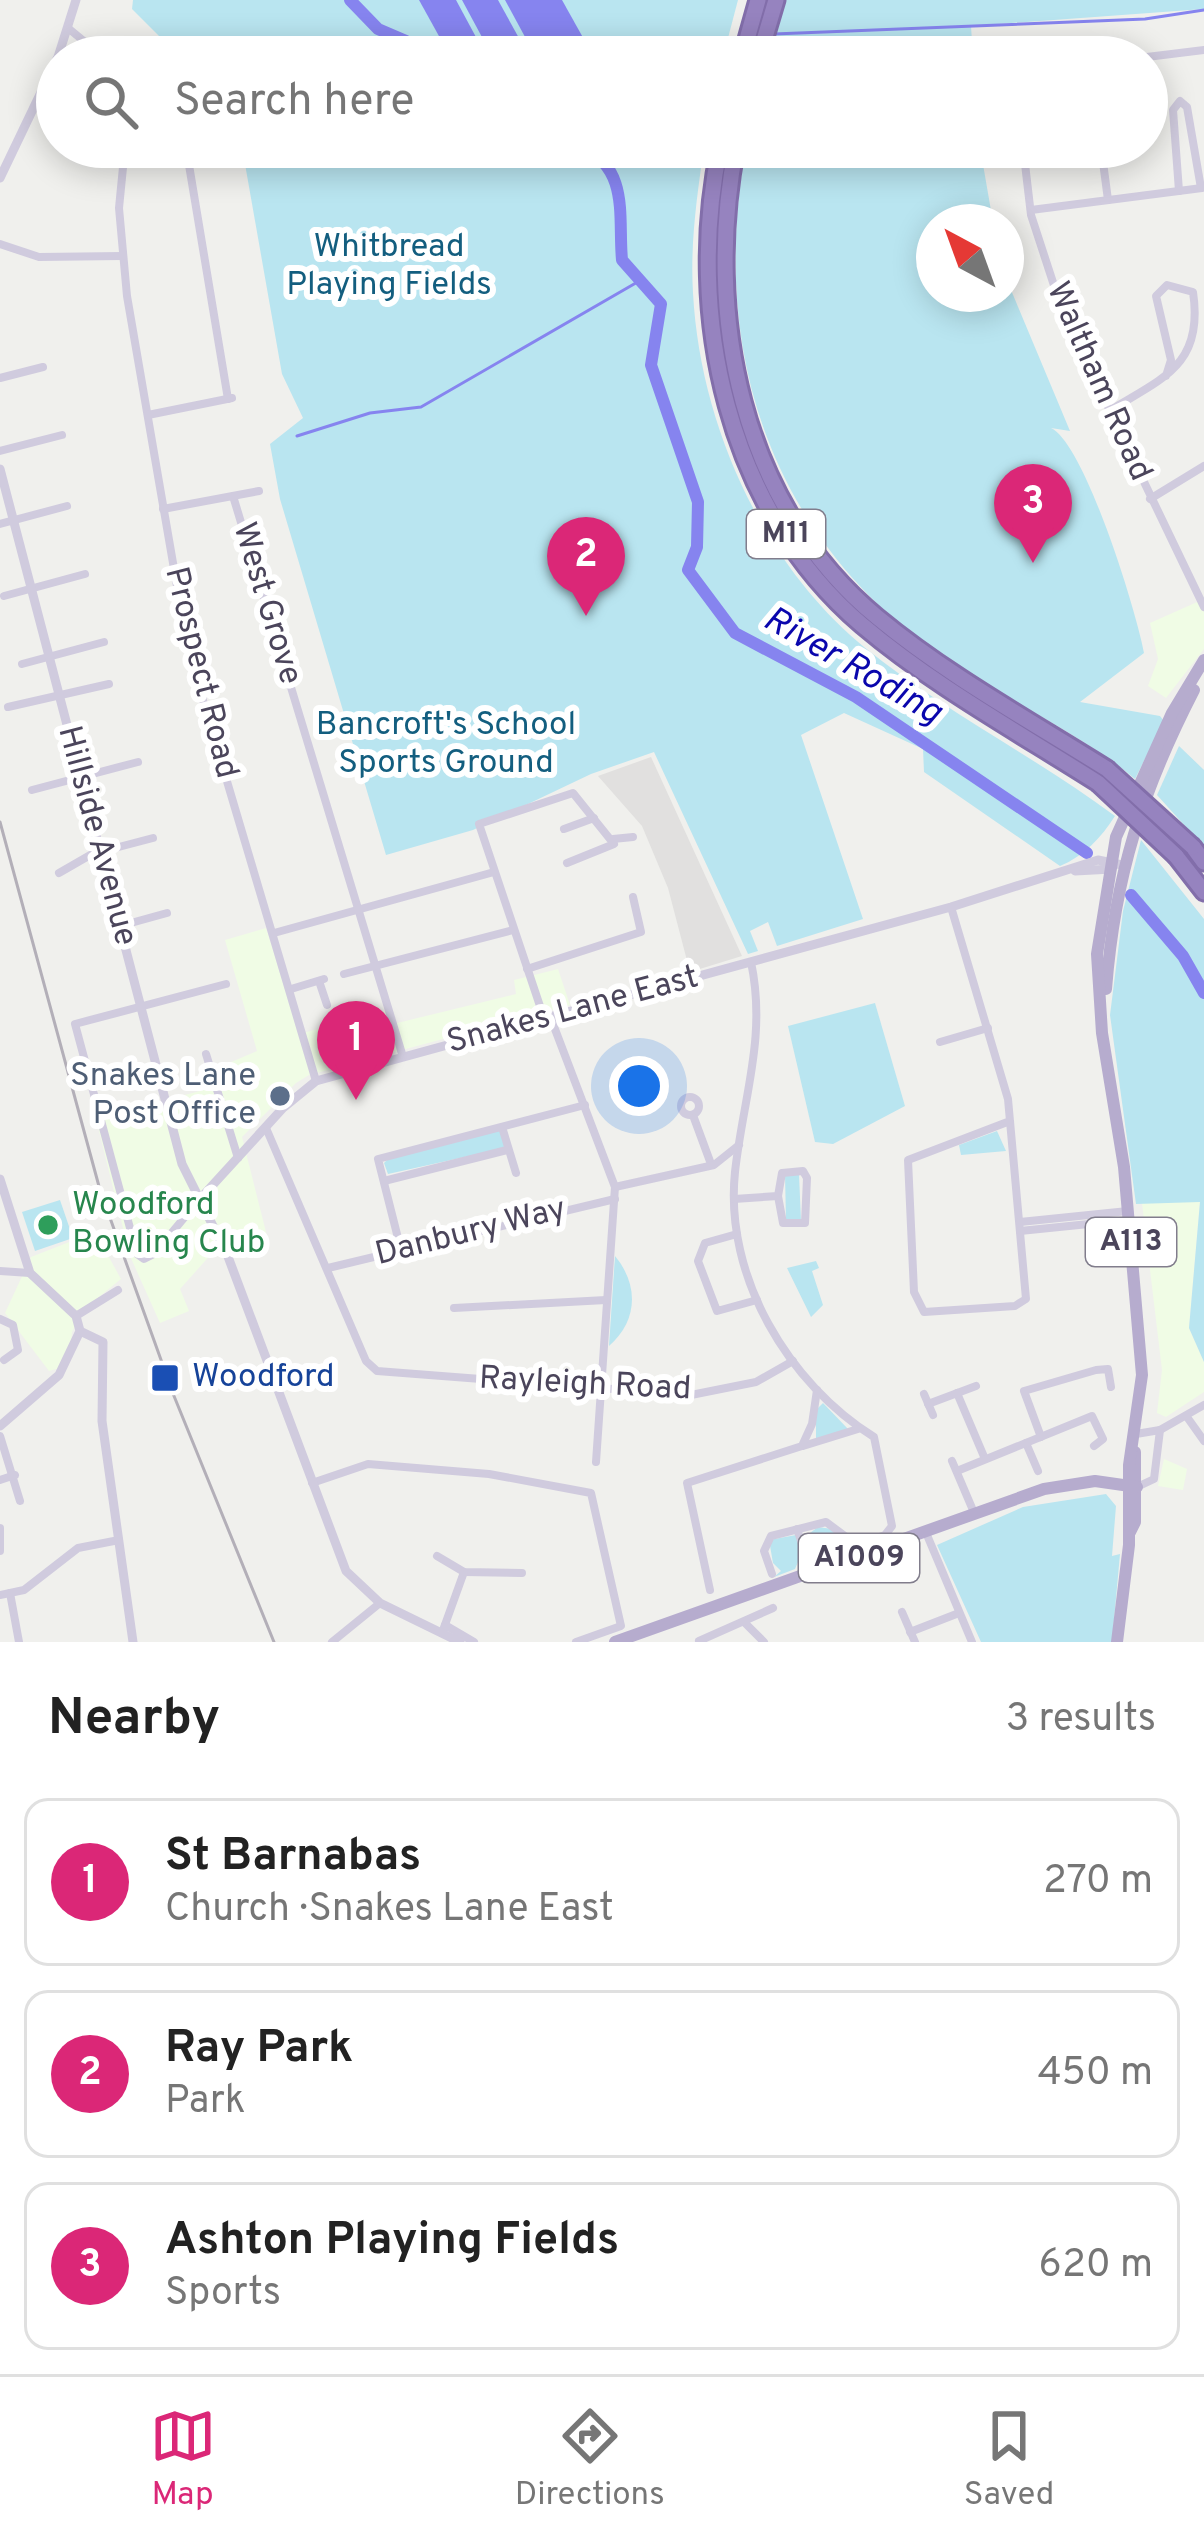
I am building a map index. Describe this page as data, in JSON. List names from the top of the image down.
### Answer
{
  "streets": {
    "highway": ["M11"],
    "main road": ["A113", "A1009"],
    "street": [
      "Waltham Road",
      "West Grove",
      "Prospect Road",
      "Hillside Avenue",
      "Snakes Lane East",
      "Danbury Way",
      "Rayleigh Road"
    ]
  },
  "crossings": [
    ["West Grove", "Snakes Lane East"],
    ["Prospect Road", "Snakes Lane East"],
    ["Hillside Avenue", "Snakes Lane East"],
    ["Snakes Lane East", "A113"],
    ["Danbury Way", "Rayleigh Road"],
    ["A113", "A1009"]
  ],
  "water": ["River Roding"],
  "parks": ["Whitbread Playing Fields", "Bancroft's School Sports Ground"],
  "places": {
    "other": ["Snakes Lane Post Office", "Woodford Bowling Club"],
    "transit": ["Woodford"]
  },
  "north": "top left",
  "page": {
    "search": "Search here",
    "pins": ["3", "2", "1"],
    "heading": ["Nearby", "3 results"],
    "list": [
      {
        "mark": "1",
        "name": "St Barnabas",
        "note": "Church · Snakes Lane East",
        "value": "270 m"
      },
      {
        "mark": "2",
        "name": "Ray Park",
        "note": "Park",
        "value": "450 m"
      },
      {
        "mark": "3",
        "name": "Ashton Playing Fields",
        "note": "Sports",
        "value": "620 m"
      }
    ],
    "nav": ["Map", "Directions", "Saved"]
  }
}
